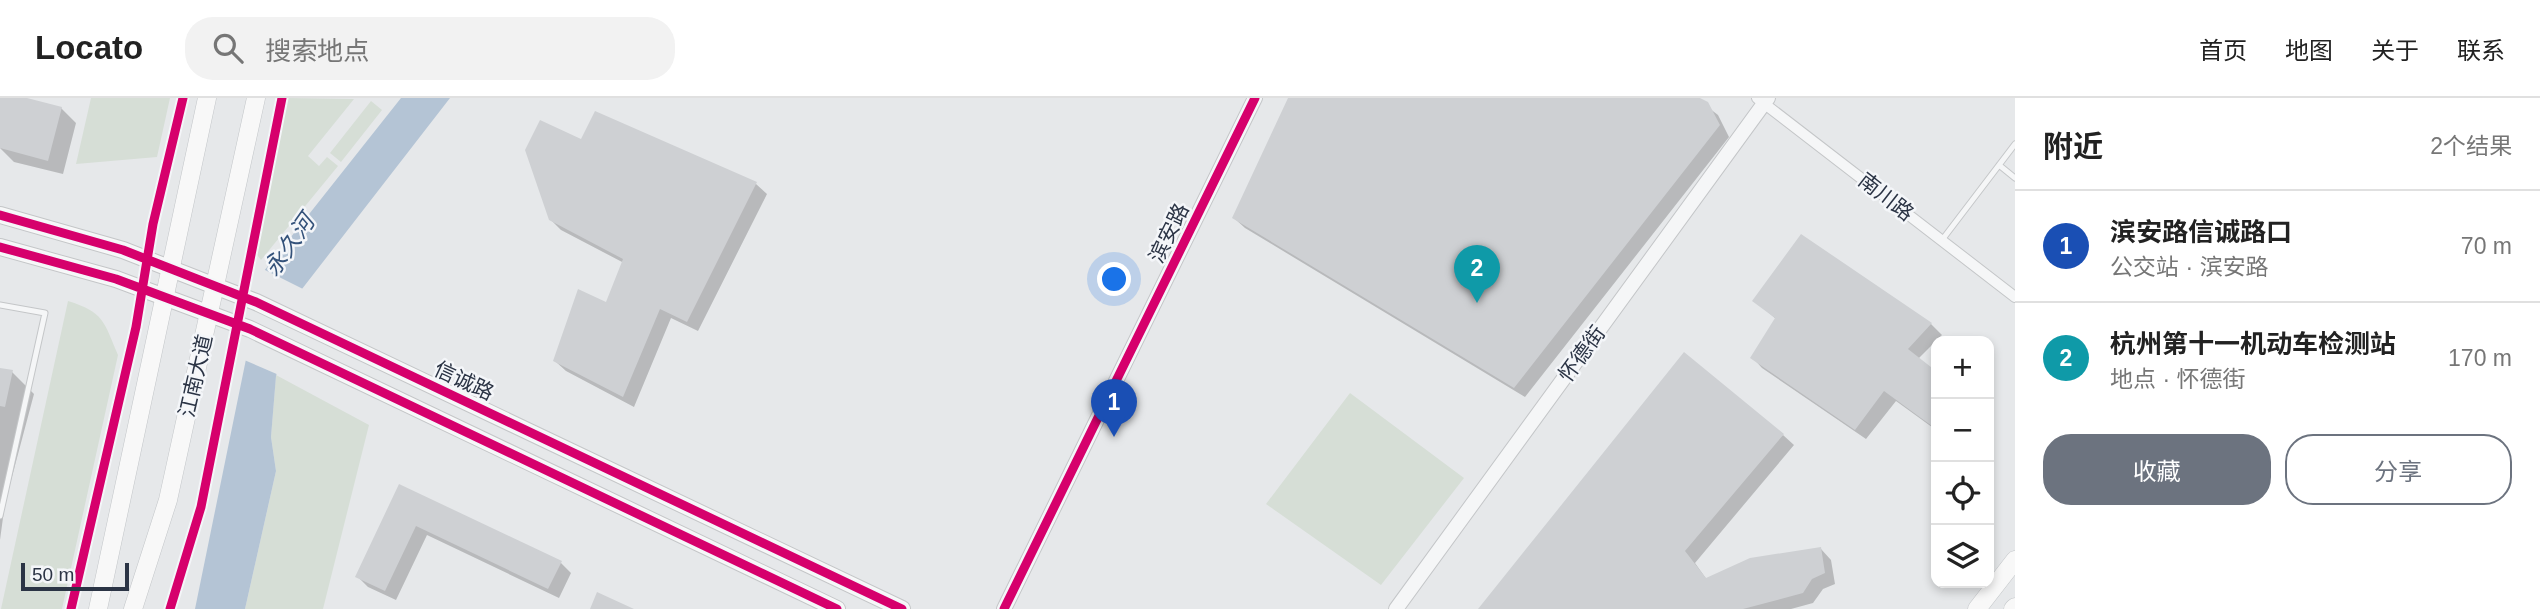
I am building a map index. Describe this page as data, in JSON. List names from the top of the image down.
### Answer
{
  "streets": {
    "main road": ["江南大道", "信诚路"],
    "street": ["南川路", "滨安路", "怀德街"]
  },
  "crossings": [
    ["南川路", "怀德街"],
    ["江南大道", "信诚路"]
  ],
  "water": ["永久河"],
  "scale_bar": "50 m",
  "page": {
    "header": "Locato",
    "search": "搜索地点",
    "nav": [
      "首页",
      "地图",
      "关于",
      "联系"
    ],
    "heading": ["附近", "2个结果"],
    "list": [
      {
        "mark": "1",
        "name": "滨安路信诚路口",
        "note": "公交站 · 滨安路",
        "value": "70 m"
      },
      {
        "mark": "2",
        "name": "杭州第十一机动车检测站",
        "note": "地点 · 怀德街",
        "value": "170 m"
      }
    ],
    "pins": ["2", "1"],
    "map_buttons": ["+", "−"],
    "buttons": ["收藏", "分享"],
    "scale": "50 m"
  }
}
